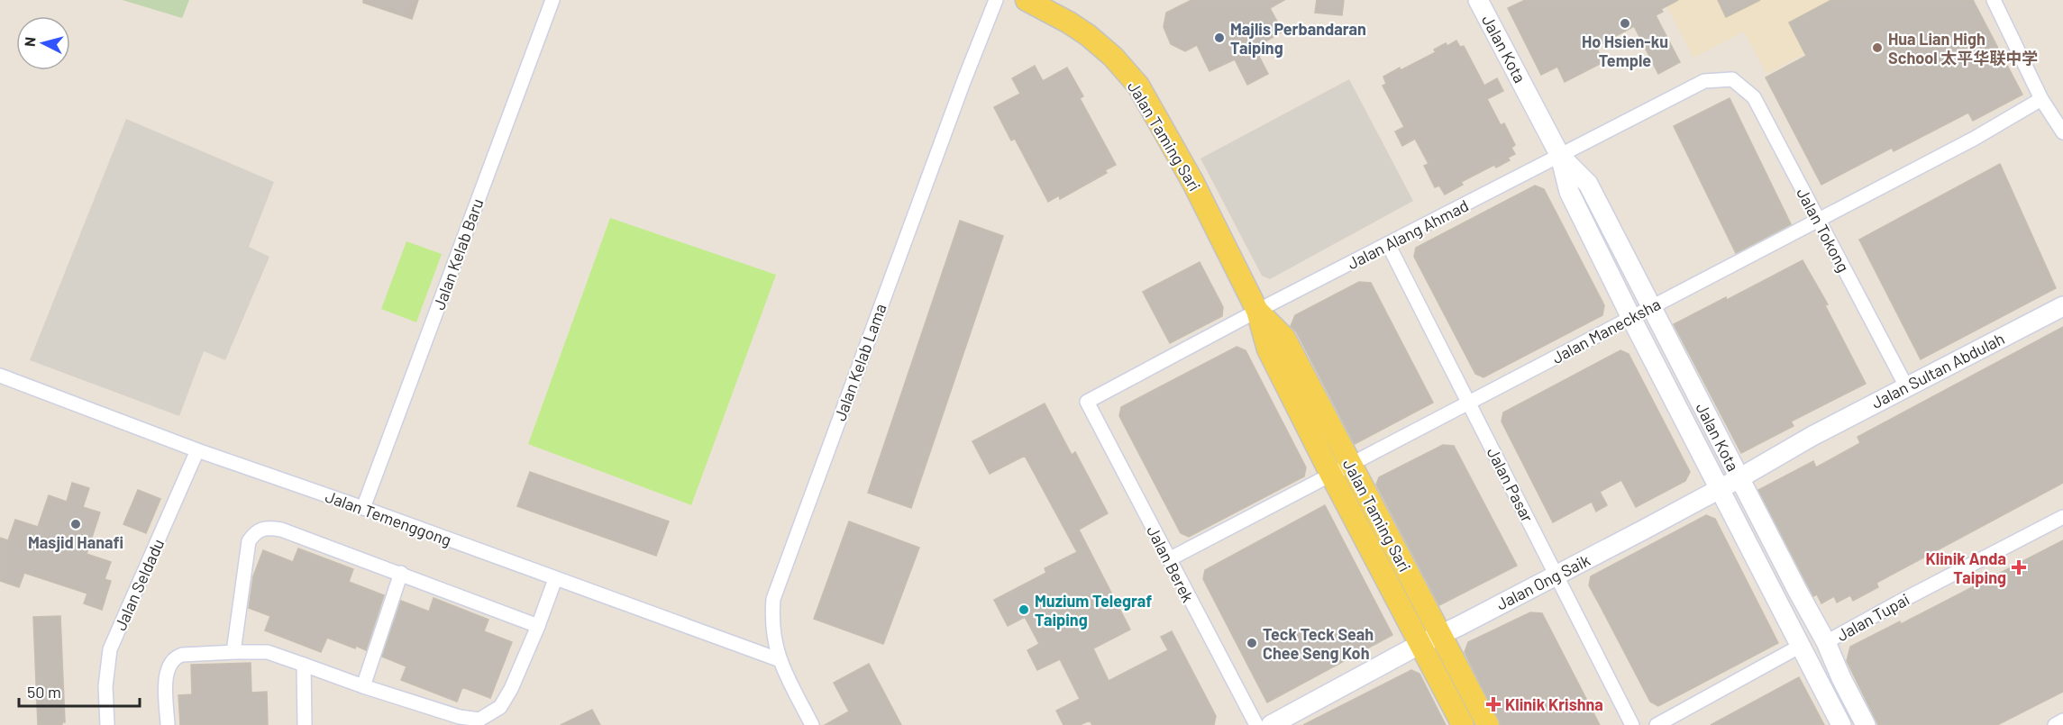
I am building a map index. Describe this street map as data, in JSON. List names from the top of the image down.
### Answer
{
  "streets": {
    "main road": [
      "Jalan Kota",
      "Jalan Taming Sari",
      "Jalan Sultan Abdulah",
      "Jalan Ong Saik"
    ],
    "street": [
      "Jalan Tokong",
      "Jalan Alang Ahmad",
      "Jalan Kelab Baru",
      "Jalan Manecksha",
      "Jalan Kelab Lama",
      "Jalan Pasar",
      "Jalan Temenggong",
      "Jalan Berek",
      "Jalan Seldadu",
      "Jalan Tupai"
    ]
  },
  "crossings": [
    ["Jalan Kota", "Jalan Alang Ahmad"],
    ["Jalan Kota", "Jalan Manecksha"],
    ["Jalan Kota", "Jalan Ong Saik"],
    ["Jalan Kota", "Jalan Tupai"],
    ["Jalan Taming Sari", "Jalan Alang Ahmad"],
    ["Jalan Taming Sari", "Jalan Manecksha"],
    ["Jalan Taming Sari", "Jalan Ong Saik"],
    ["Jalan Tokong", "Jalan Alang Ahmad"],
    ["Jalan Tokong", "Jalan Manecksha"],
    ["Jalan Tokong", "Jalan Sultan Abdulah"],
    ["Jalan Alang Ahmad", "Jalan Pasar"],
    ["Jalan Alang Ahmad", "Jalan Berek"],
    ["Jalan Kelab Baru", "Jalan Temenggong"],
    ["Jalan Manecksha", "Jalan Pasar"],
    ["Jalan Manecksha", "Jalan Berek"],
    ["Jalan Kelab Lama", "Jalan Temenggong"],
    ["Jalan Sultan Abdulah", "Jalan Ong Saik"],
    ["Jalan Pasar", "Jalan Ong Saik"],
    ["Jalan Temenggong", "Jalan Seldadu"]
  ],
  "places": {
    "other": [
      "Ho Hsien-ku Temple",
      "Majlis Perbandaran Taiping",
      "Hua Lian High School 太平华联中学",
      "Masjid Hanafi",
      "Muzium Telegraf Taiping",
      "Teck Teck Seah Chee Seng Koh"
    ],
    "health": ["Klinik Anda Taiping", "Klinik Krishna"]
  },
  "scale_bar": "50 m",
  "north": "left"
}
